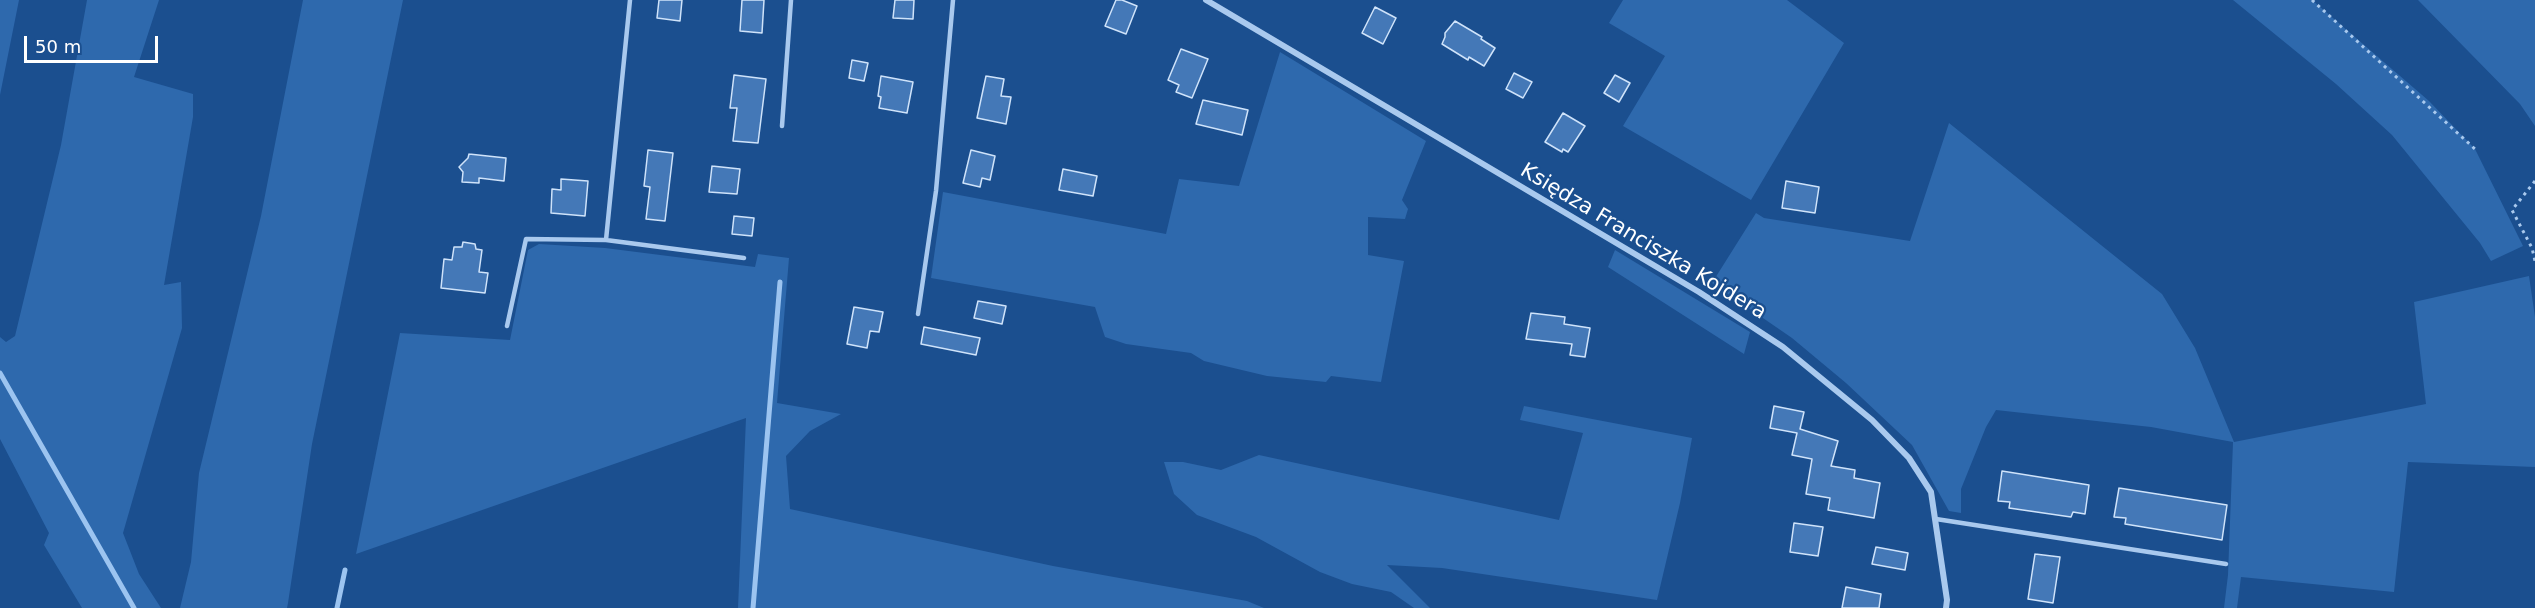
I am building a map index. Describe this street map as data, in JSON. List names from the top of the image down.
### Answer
{
  "streets": {
    "street": ["Księdza Franciszka Kojdera"]
  },
  "scale_bar": "50 m"
}
